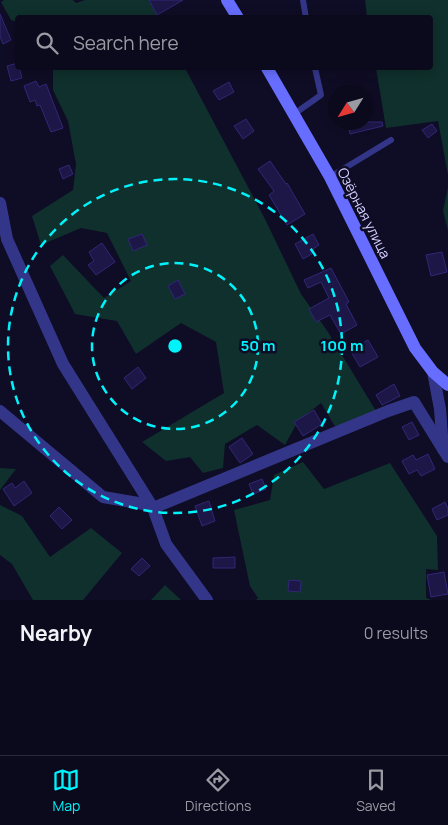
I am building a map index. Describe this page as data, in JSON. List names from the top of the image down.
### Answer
{
  "streets": {
    "street": ["Озёрная улица"]
  },
  "north": "bottom left",
  "page": {
    "search": "Search here",
    "heading": ["Nearby", "0 results"],
    "nav": ["Map", "Directions", "Saved"]
  },
  "rings": ["50 m", "100 m"]
}
